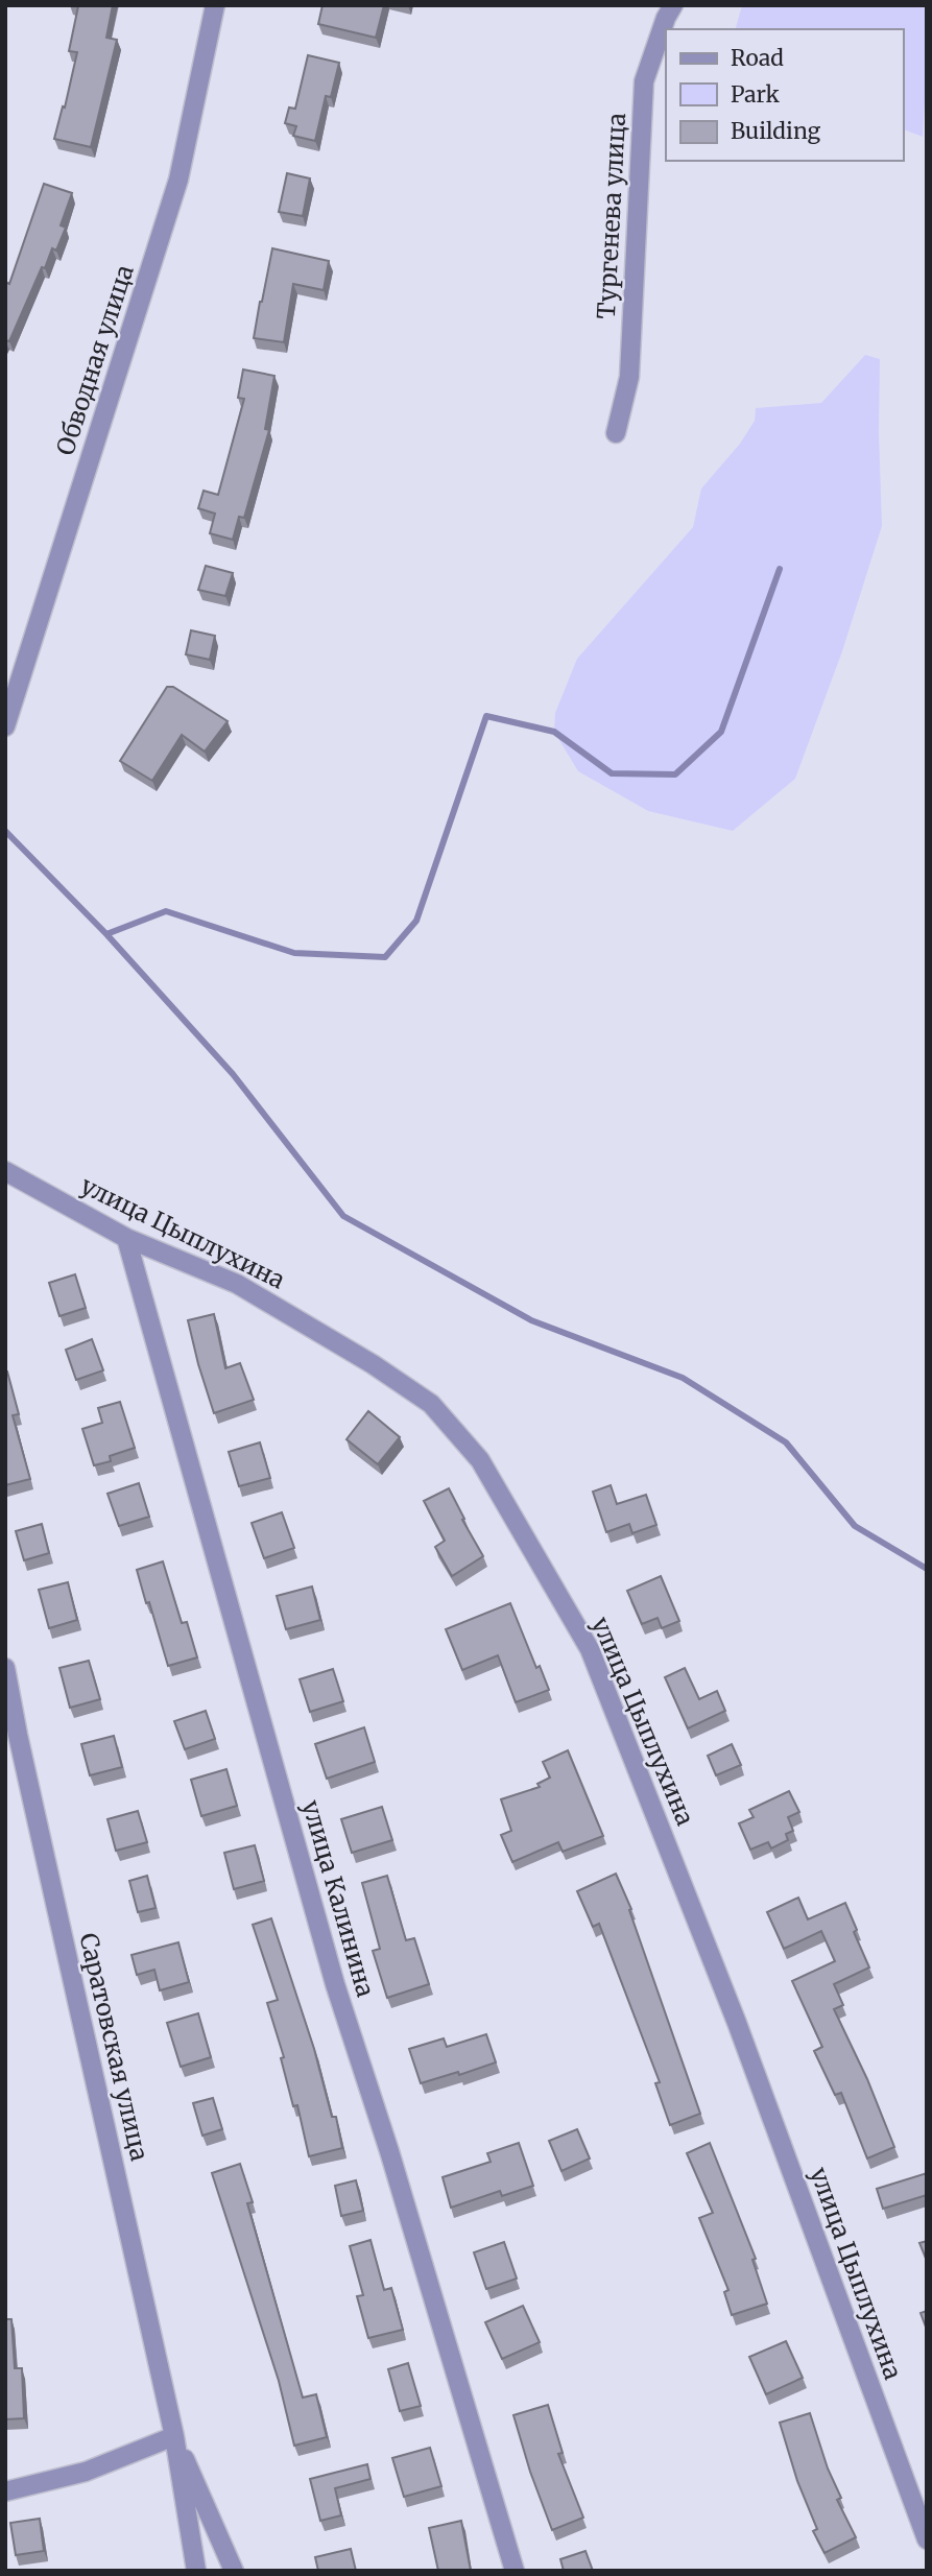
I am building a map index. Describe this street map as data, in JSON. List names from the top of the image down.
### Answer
{
  "streets": {
    "street": [
      "Тургенева улица",
      "Обводная улица",
      "улица Цыплухина",
      "улица Калинина",
      "Саратовская улица"
    ]
  },
  "crossings": [
    ["улица Цыплухина", "улица Калинина"]
  ],
  "legend": ["Road", "Park", "Building"]
}
